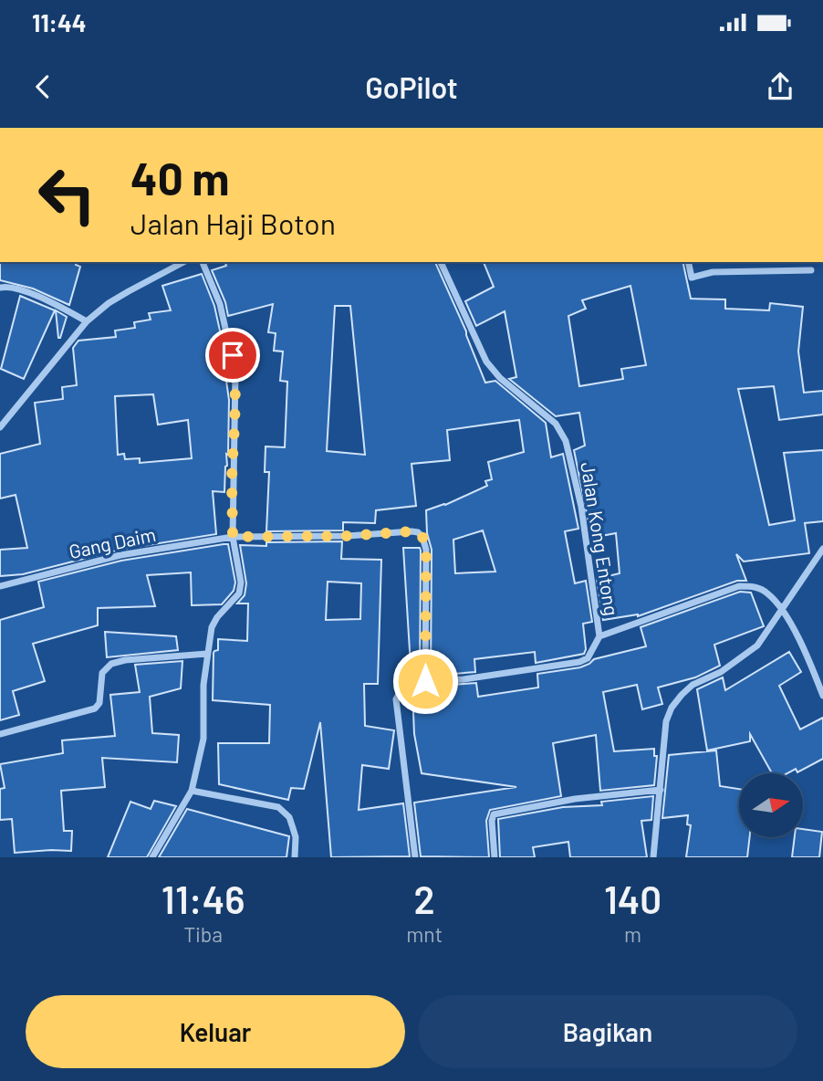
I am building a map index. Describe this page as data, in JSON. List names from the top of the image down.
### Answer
{
  "streets": {
    "street": ["Jalan Kong Entong", "Gang Daim"]
  },
  "north": "right",
  "page": {
    "status": "11:44",
    "header": "GoPilot",
    "turn": ["40 m", "Jalan Haji Boton"],
    "eta": [
      "11:46",
      "Tiba",
      "2",
      "mnt",
      "140",
      "m"
    ],
    "buttons": ["Keluar", "Bagikan"]
  }
}
